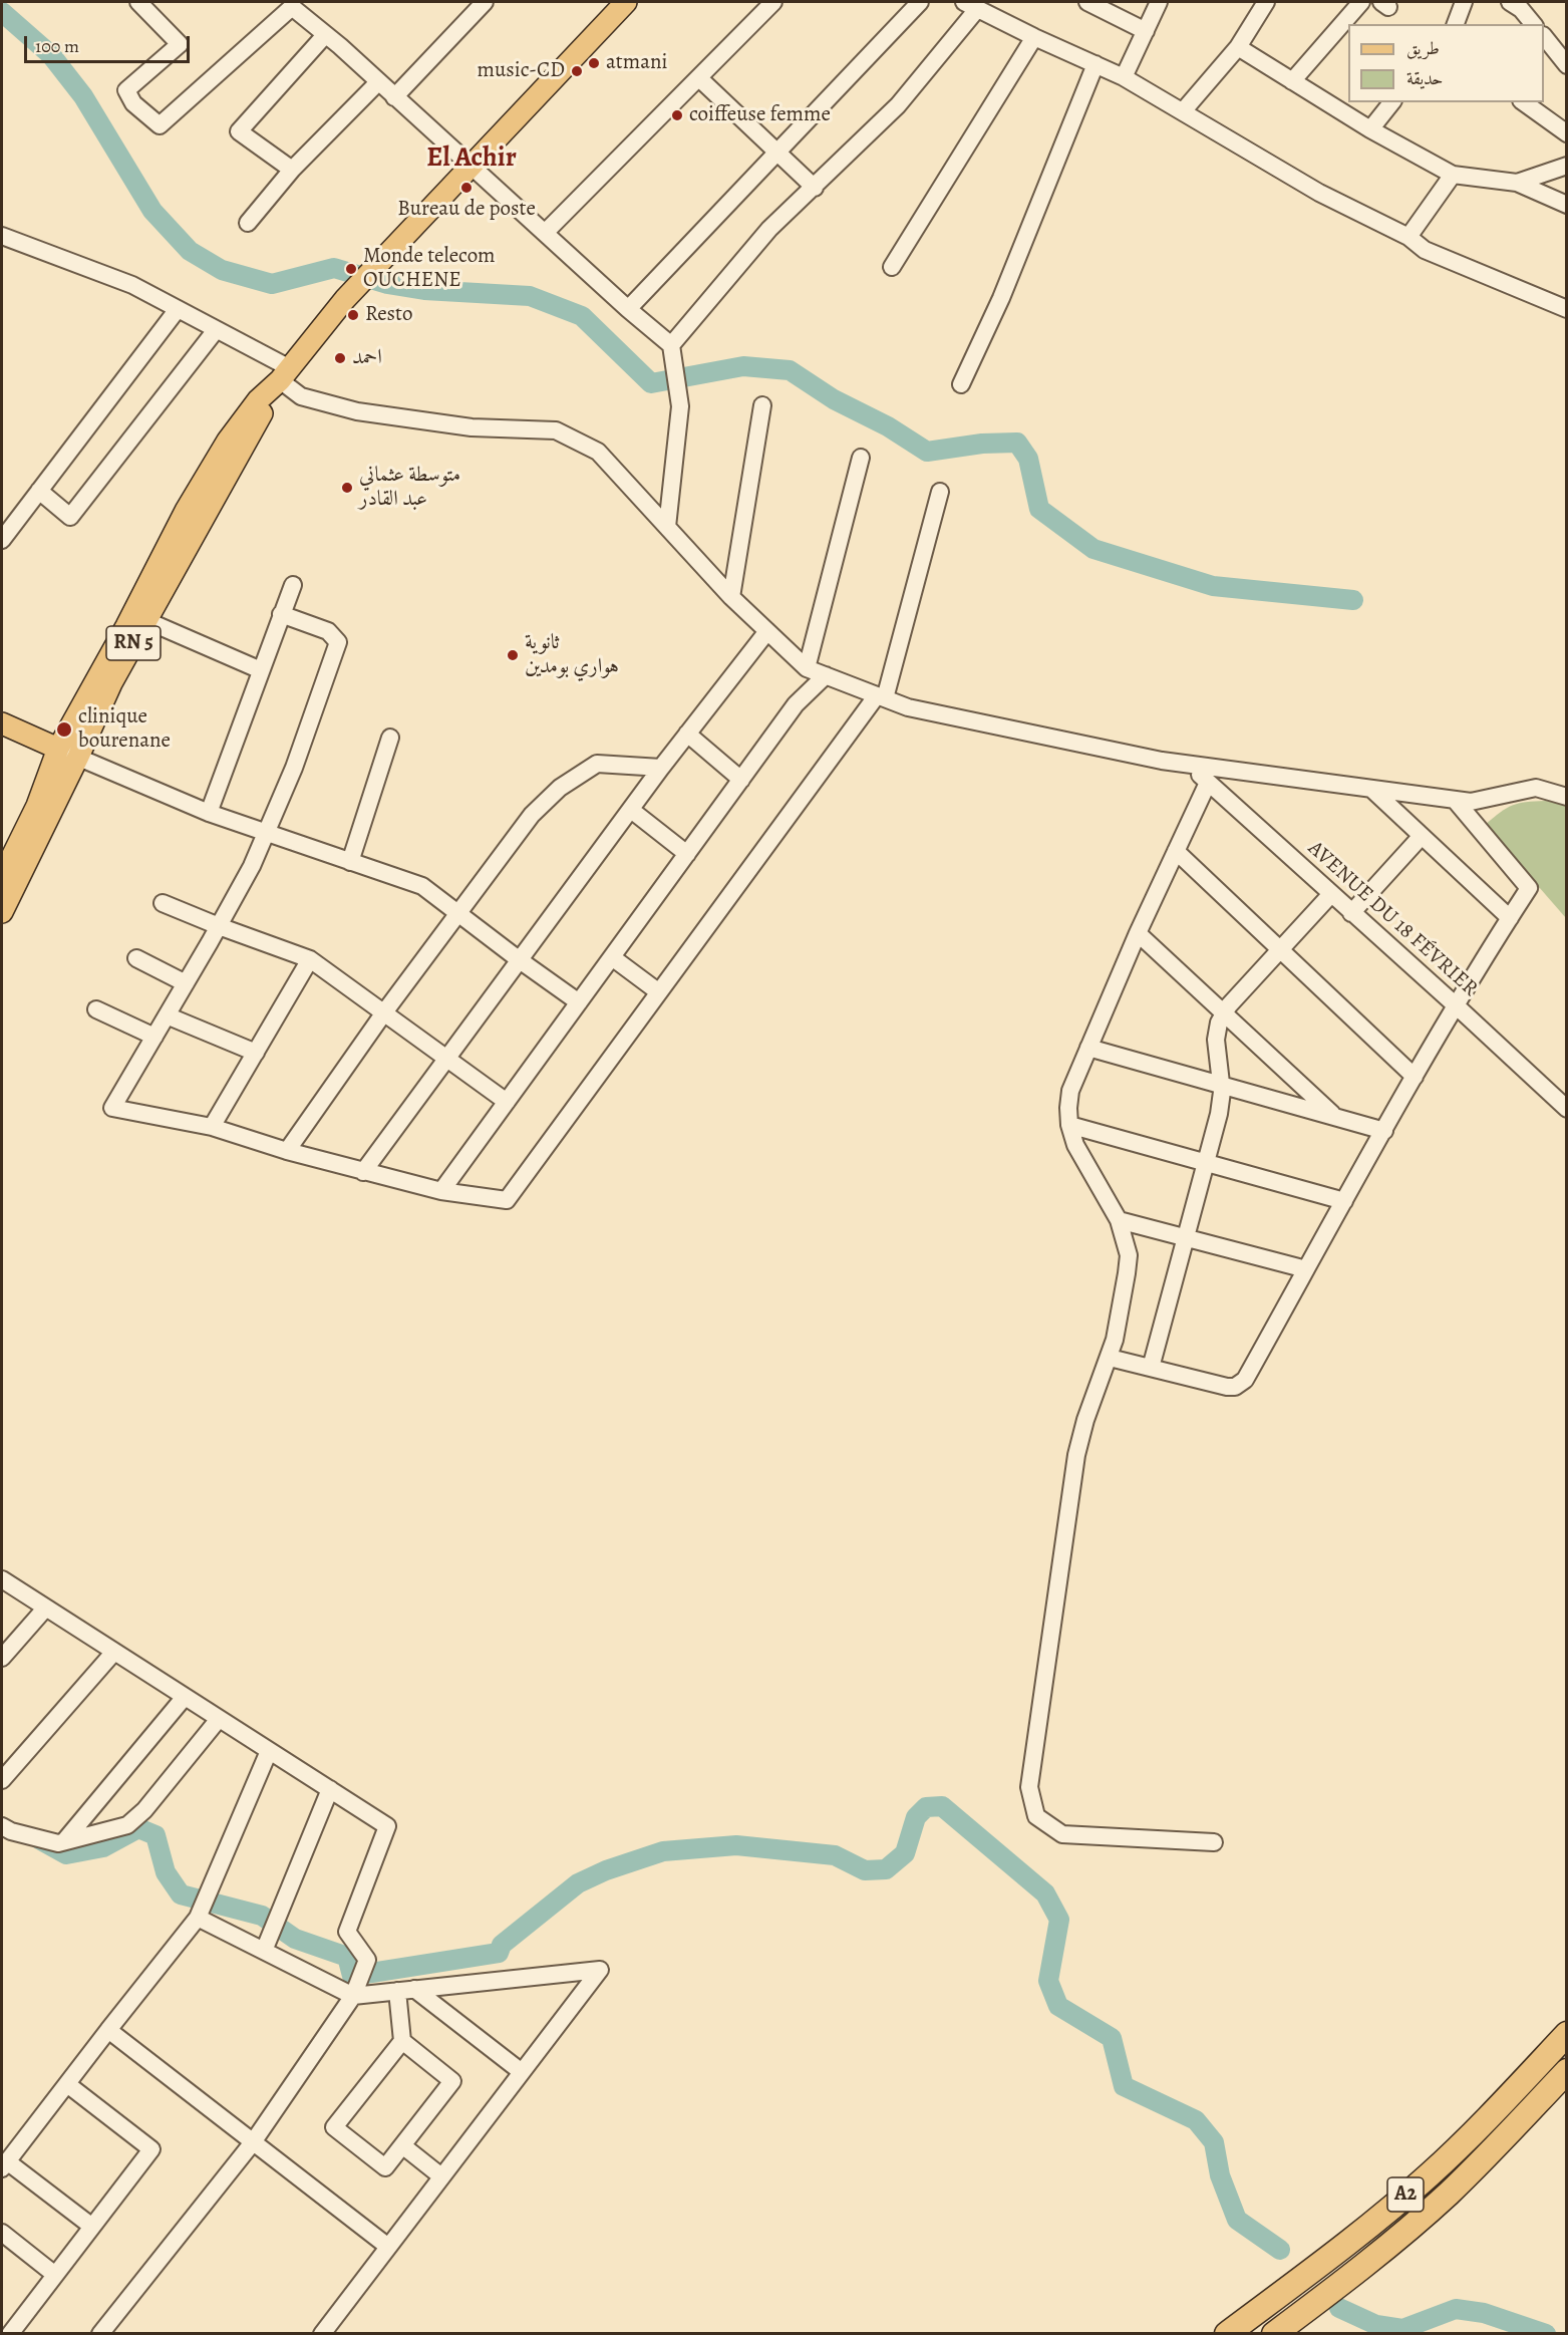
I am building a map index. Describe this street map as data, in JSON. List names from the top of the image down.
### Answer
{
  "streets": {
    "highway": ["A2"],
    "main road": ["RN 5"],
    "street": ["AVENUE DU 18 FÉVRIER"]
  },
  "districts": ["El Achir"],
  "places": [
    "atmani",
    "music-CD",
    "coiffeuse femme",
    "Bureau de poste",
    "Monde telecom OUCHENE",
    "Resto",
    "احمد",
    "متوسطة عثماني عبد القادر",
    "ثانوية هواري بومدين",
    "clinique bourenane"
  ],
  "legend": ["طريق", "حديقة"],
  "scale_bar": "100 m"
}
